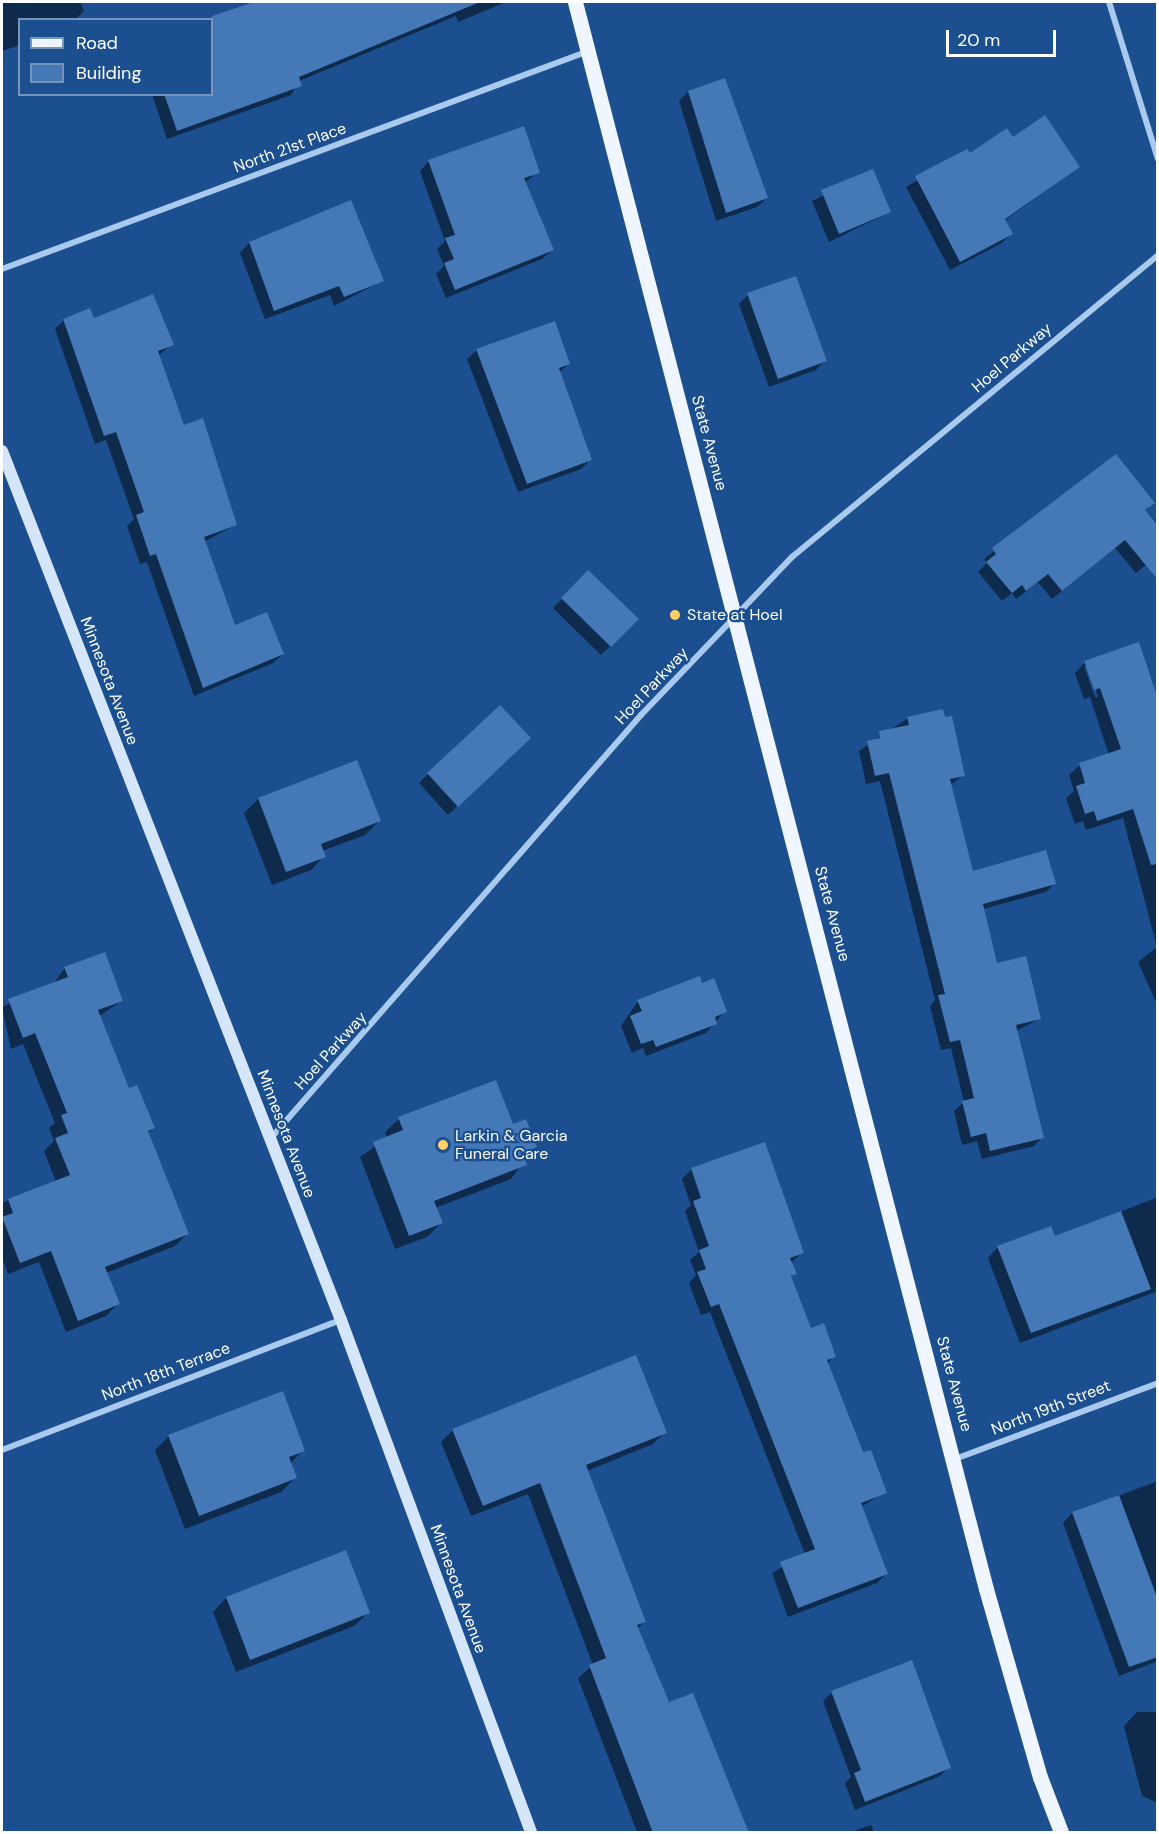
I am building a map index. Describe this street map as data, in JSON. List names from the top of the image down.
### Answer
{
  "streets": {
    "main road": ["State Avenue", "Minnesota Avenue"],
    "street": [
      "North 21st Place",
      "Hoel Parkway",
      "North 18th Terrace",
      "North 19th Street"
    ]
  },
  "crossings": [
    ["North 21st Place", "State Avenue"],
    ["Hoel Parkway", "State Avenue"],
    ["Hoel Parkway", "Minnesota Avenue"],
    ["State Avenue", "North 19th Street"],
    ["Minnesota Avenue", "North 18th Terrace"]
  ],
  "places": ["State at Hoel", "Larkin & Garcia Funeral Care"],
  "legend": ["Road", "Building"],
  "scale_bar": "20 m"
}
